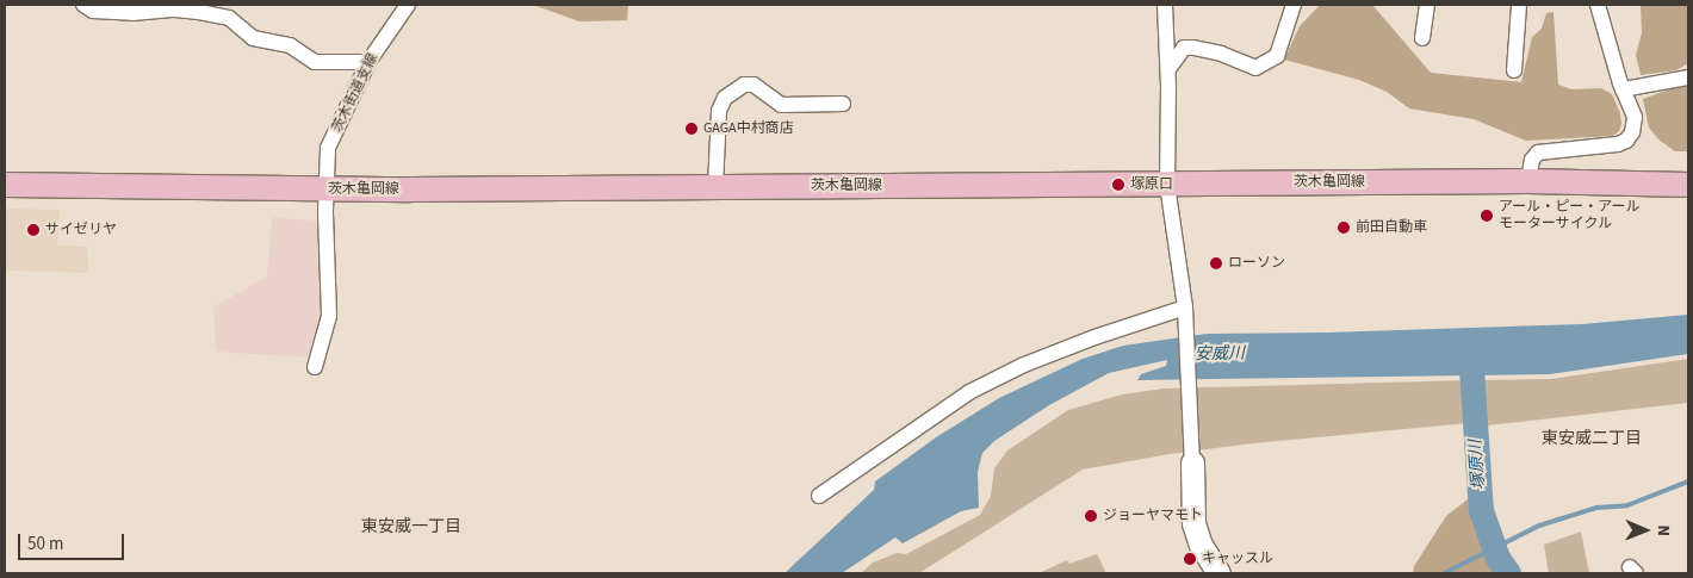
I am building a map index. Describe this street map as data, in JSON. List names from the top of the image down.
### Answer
{
  "streets": {
    "main road": ["茨木亀岡線"],
    "street": ["茨木街道支線"]
  },
  "crossings": [
    ["茨木街道支線", "茨木亀岡線"]
  ],
  "districts": ["東安威二丁目", "東安威一丁目"],
  "water": ["安威川", "塚原川"],
  "places": [
    "GAGA中村商店",
    "塚原口",
    "アール・ピー・アール モーターサイクル",
    "前田自動車",
    "サイゼリヤ",
    "ローソン",
    "ジョーヤマモト",
    "キャッスル"
  ],
  "scale_bar": "50 m",
  "north": "right"
}
